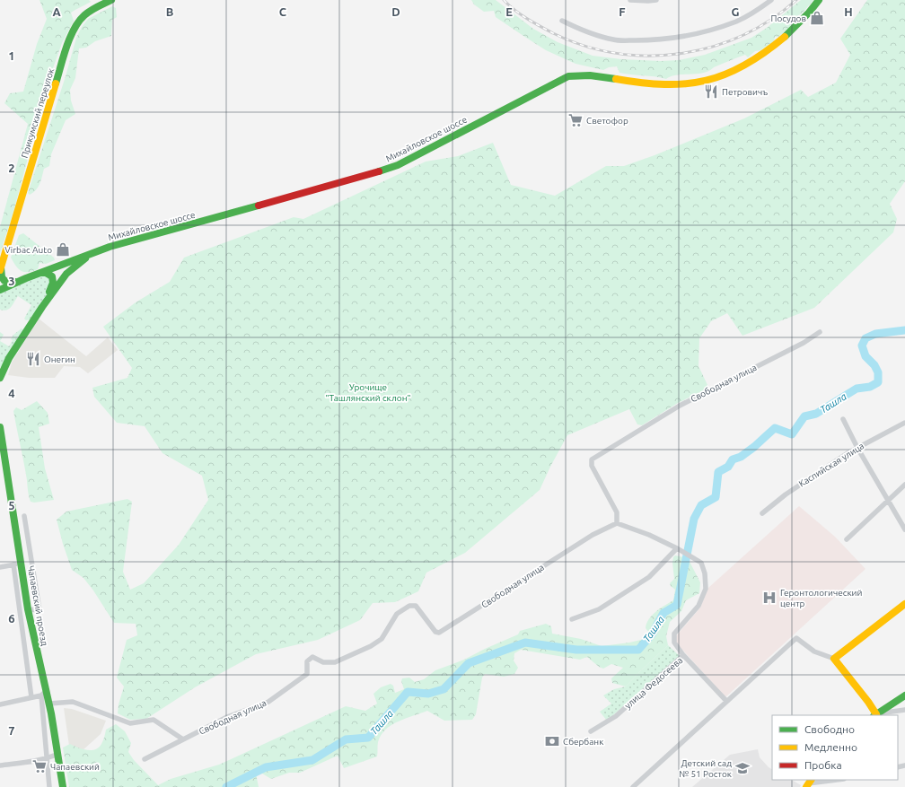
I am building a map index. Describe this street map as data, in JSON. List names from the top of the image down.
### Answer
{
  "streets": {
    "main road": ["Прикумский переулок", "Михайловское шоссе", "Чапаевский проезд"],
    "street": ["Свободная улица", "Каспийская улица", "улица Федосеева"]
  },
  "water": ["Ташла"],
  "parks": ["Урочище \"Ташлянский склон\""],
  "places": {
    "shop": ["Посудов", "Virbac Auto"],
    "restaurant": ["Петровичъ", "Онегин"],
    "supermarket": ["Светофор", "Чапаевский"],
    "hospital": ["Геронтологический центр"],
    "bank": ["Сбербанк"],
    "school or university": ["Детский сад № 51 Росток"]
  },
  "legend": ["Свободно", "Медленно", "Пробка"],
  "grid": {
    "columns": [
      "A",
      "B",
      "C",
      "D",
      "E",
      "F",
      "G",
      "H"
    ],
    "rows": [
      "1",
      "2",
      "3",
      "4",
      "5",
      "6",
      "7"
    ]
  }
}
